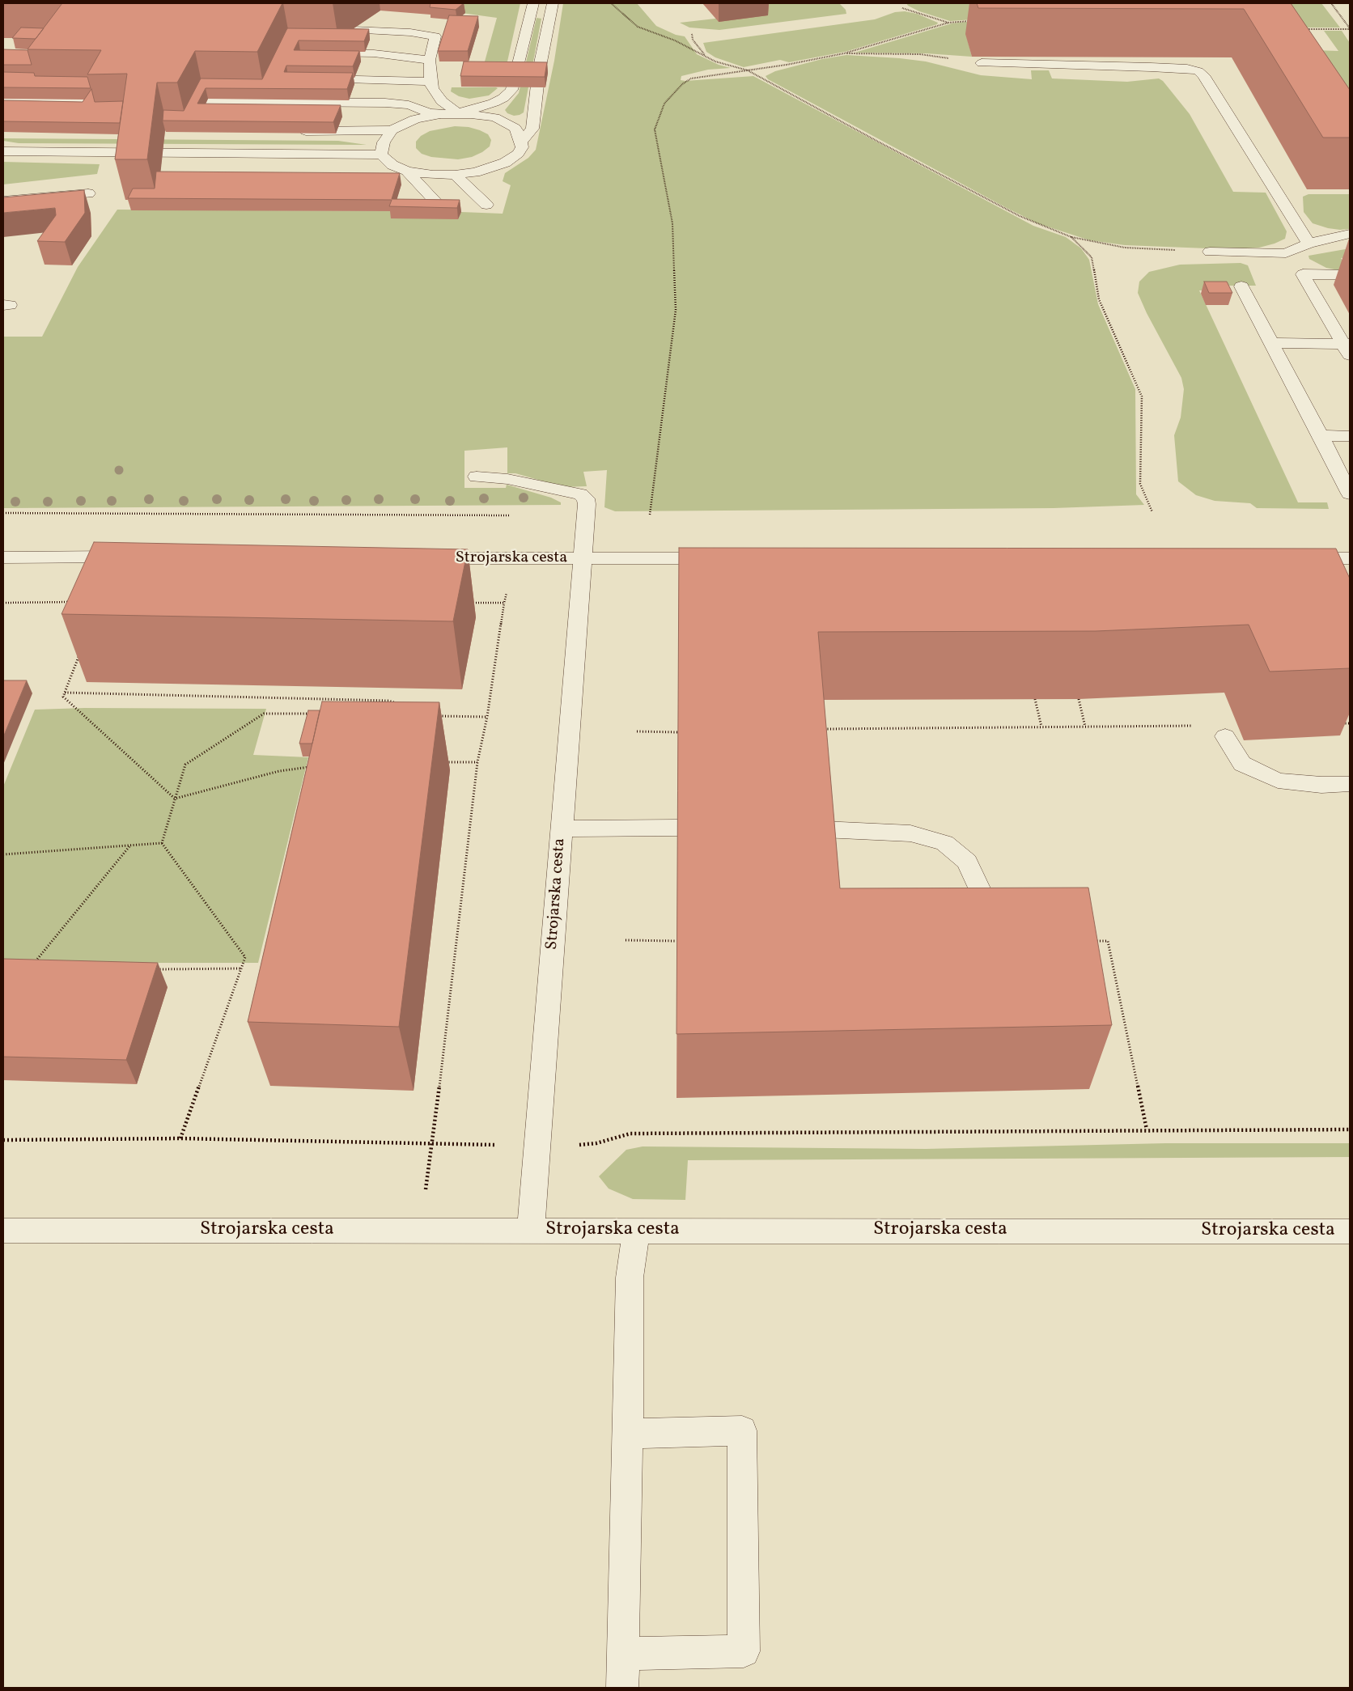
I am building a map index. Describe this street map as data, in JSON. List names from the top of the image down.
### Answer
{
  "streets": {
    "street": ["Strojarska cesta"]
  }
}
